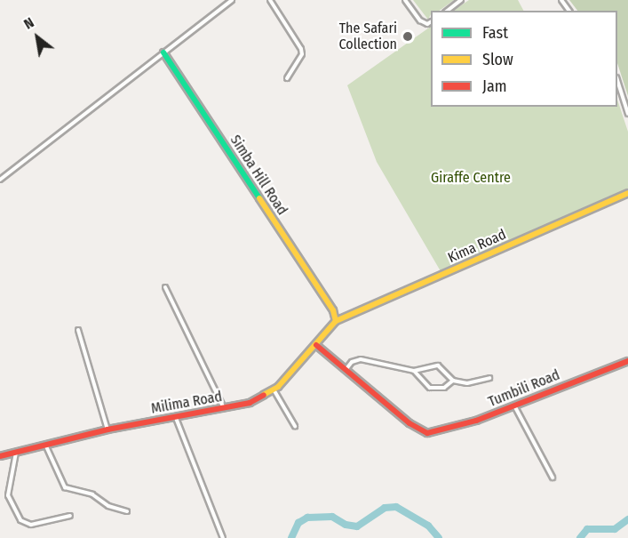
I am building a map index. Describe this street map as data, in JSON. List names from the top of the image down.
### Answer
{
  "streets": {
    "street": [
      "Simba Hill Road",
      "Kima Road",
      "Tumbili Road",
      "Milima Road"
    ]
  },
  "crossings": [
    ["Simba Hill Road", "Kima Road"],
    ["Simba Hill Road", "Milima Road"],
    ["Kima Road", "Milima Road"]
  ],
  "parks": ["Giraffe Centre"],
  "places": ["The Safari Collection"],
  "legend": ["Fast", "Slow", "Jam"],
  "north": "top left"
}
